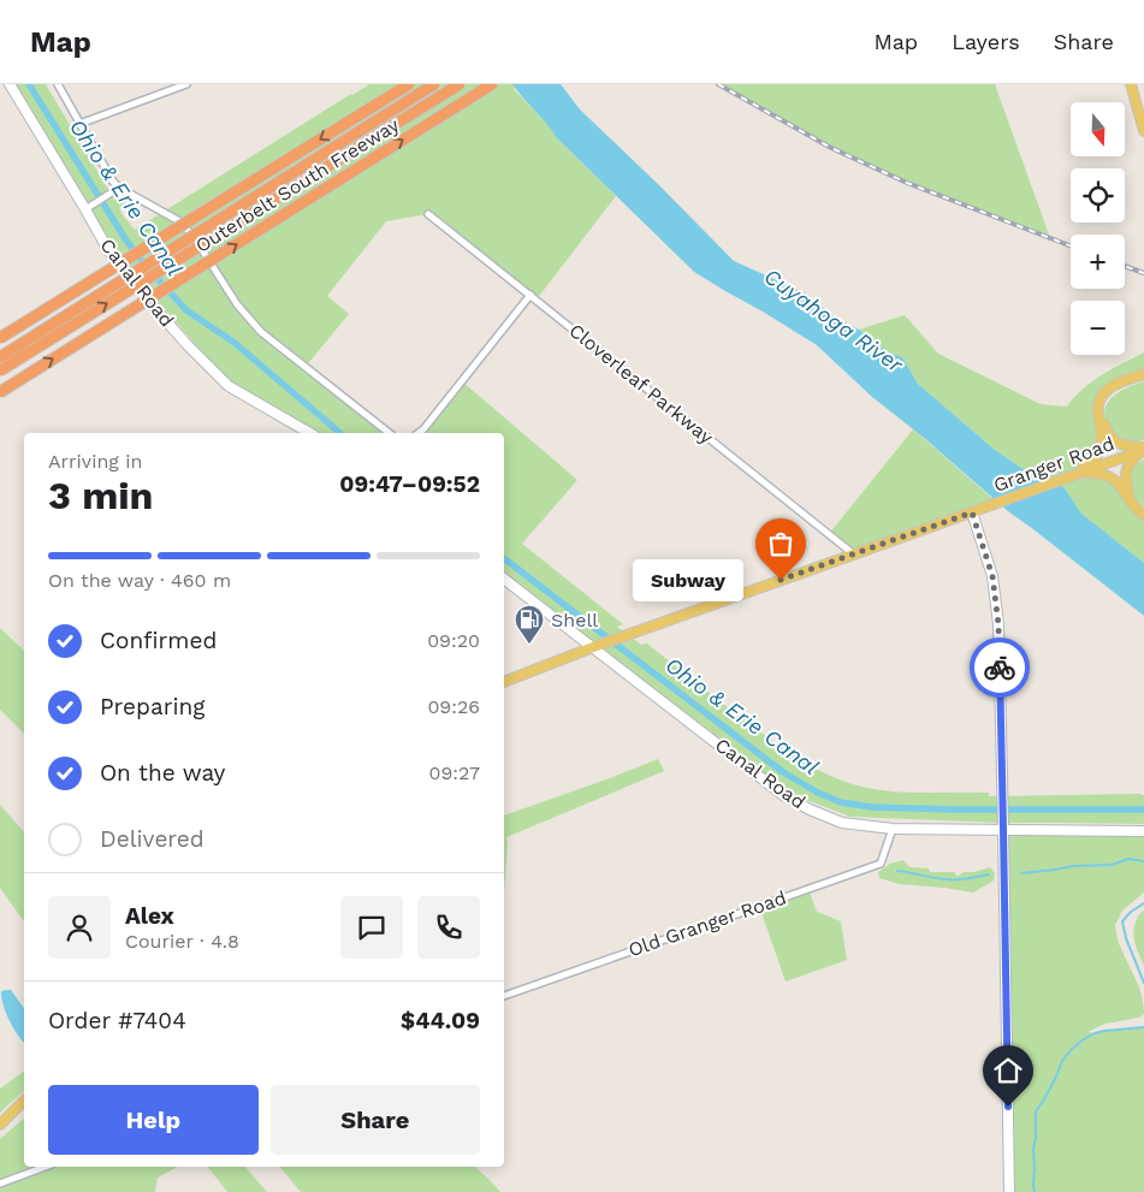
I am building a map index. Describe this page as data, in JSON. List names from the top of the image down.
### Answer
{
  "streets": {
    "highway": ["Outerbelt South Freeway"],
    "main road": ["Granger Road"],
    "street": ["Canal Road", "Cloverleaf Parkway", "Old Granger Road"]
  },
  "crossings": [
    ["Canal Road", "Granger Road"],
    ["Canal Road", "Old Granger Road"],
    ["Cloverleaf Parkway", "Granger Road"]
  ],
  "water": ["Ohio & Erie Canal", "Cuyahoga River"],
  "places": {
    "other": ["Subway"],
    "fuel station": ["Shell"]
  },
  "north": "bottom",
  "page": {
    "header": "Map",
    "nav": ["Map", "Layers", "Share"],
    "map_buttons": ["+", "−"],
    "heading": ["3 min", "Arriving in", "09:47–09:52"],
    "panel": [
      "Alex",
      "Courier · 4.8",
      "Order #7404",
      "$44.09"
    ],
    "bar": "On the way · 460 m",
    "bubble": "Subway",
    "list": [
      ["Confirmed", "09:20"],
      ["Preparing", "09:26"],
      ["On the way", "09:27"],
      "Delivered"
    ],
    "buttons": ["Help", "Share"]
  }
}
